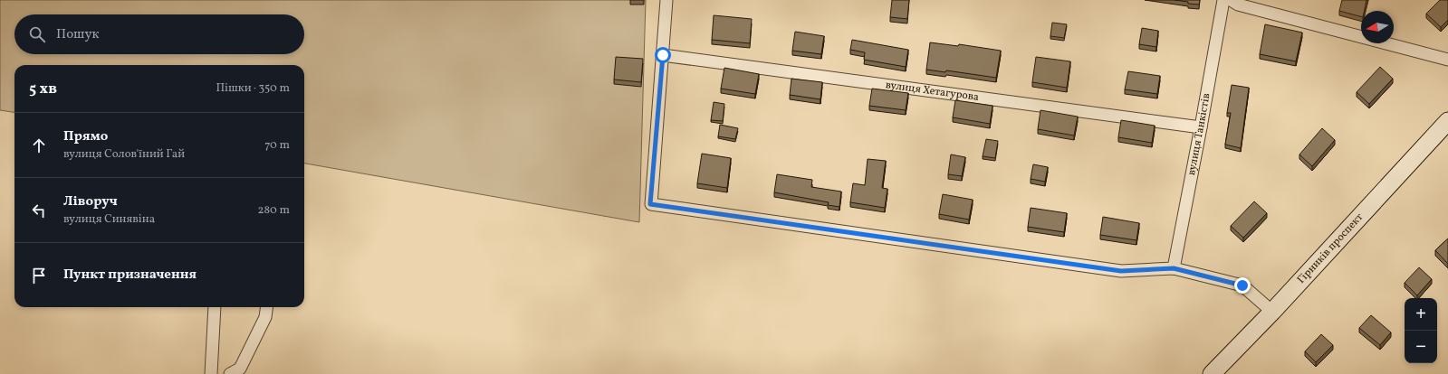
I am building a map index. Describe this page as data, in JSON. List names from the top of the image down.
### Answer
{
  "streets": {
    "main road": ["Гірників проспект"],
    "street": ["вулиця Хетагурова", "вулиця Танкістів"]
  },
  "crossings": [
    ["вулиця Хетагурова", "вулиця Танкістів"]
  ],
  "north": "left",
  "page": {
    "search": "Пошук",
    "heading": ["5 хв", "Пішки · 350 m"],
    "list": [
      ["Прямо", "вулиця Солов'їний Гай", "70 m"],
      ["Ліворуч", "вулиця Синявіна", "280 m"],
      "Пункт призначення"
    ],
    "map_buttons": ["+", "−"]
  }
}
